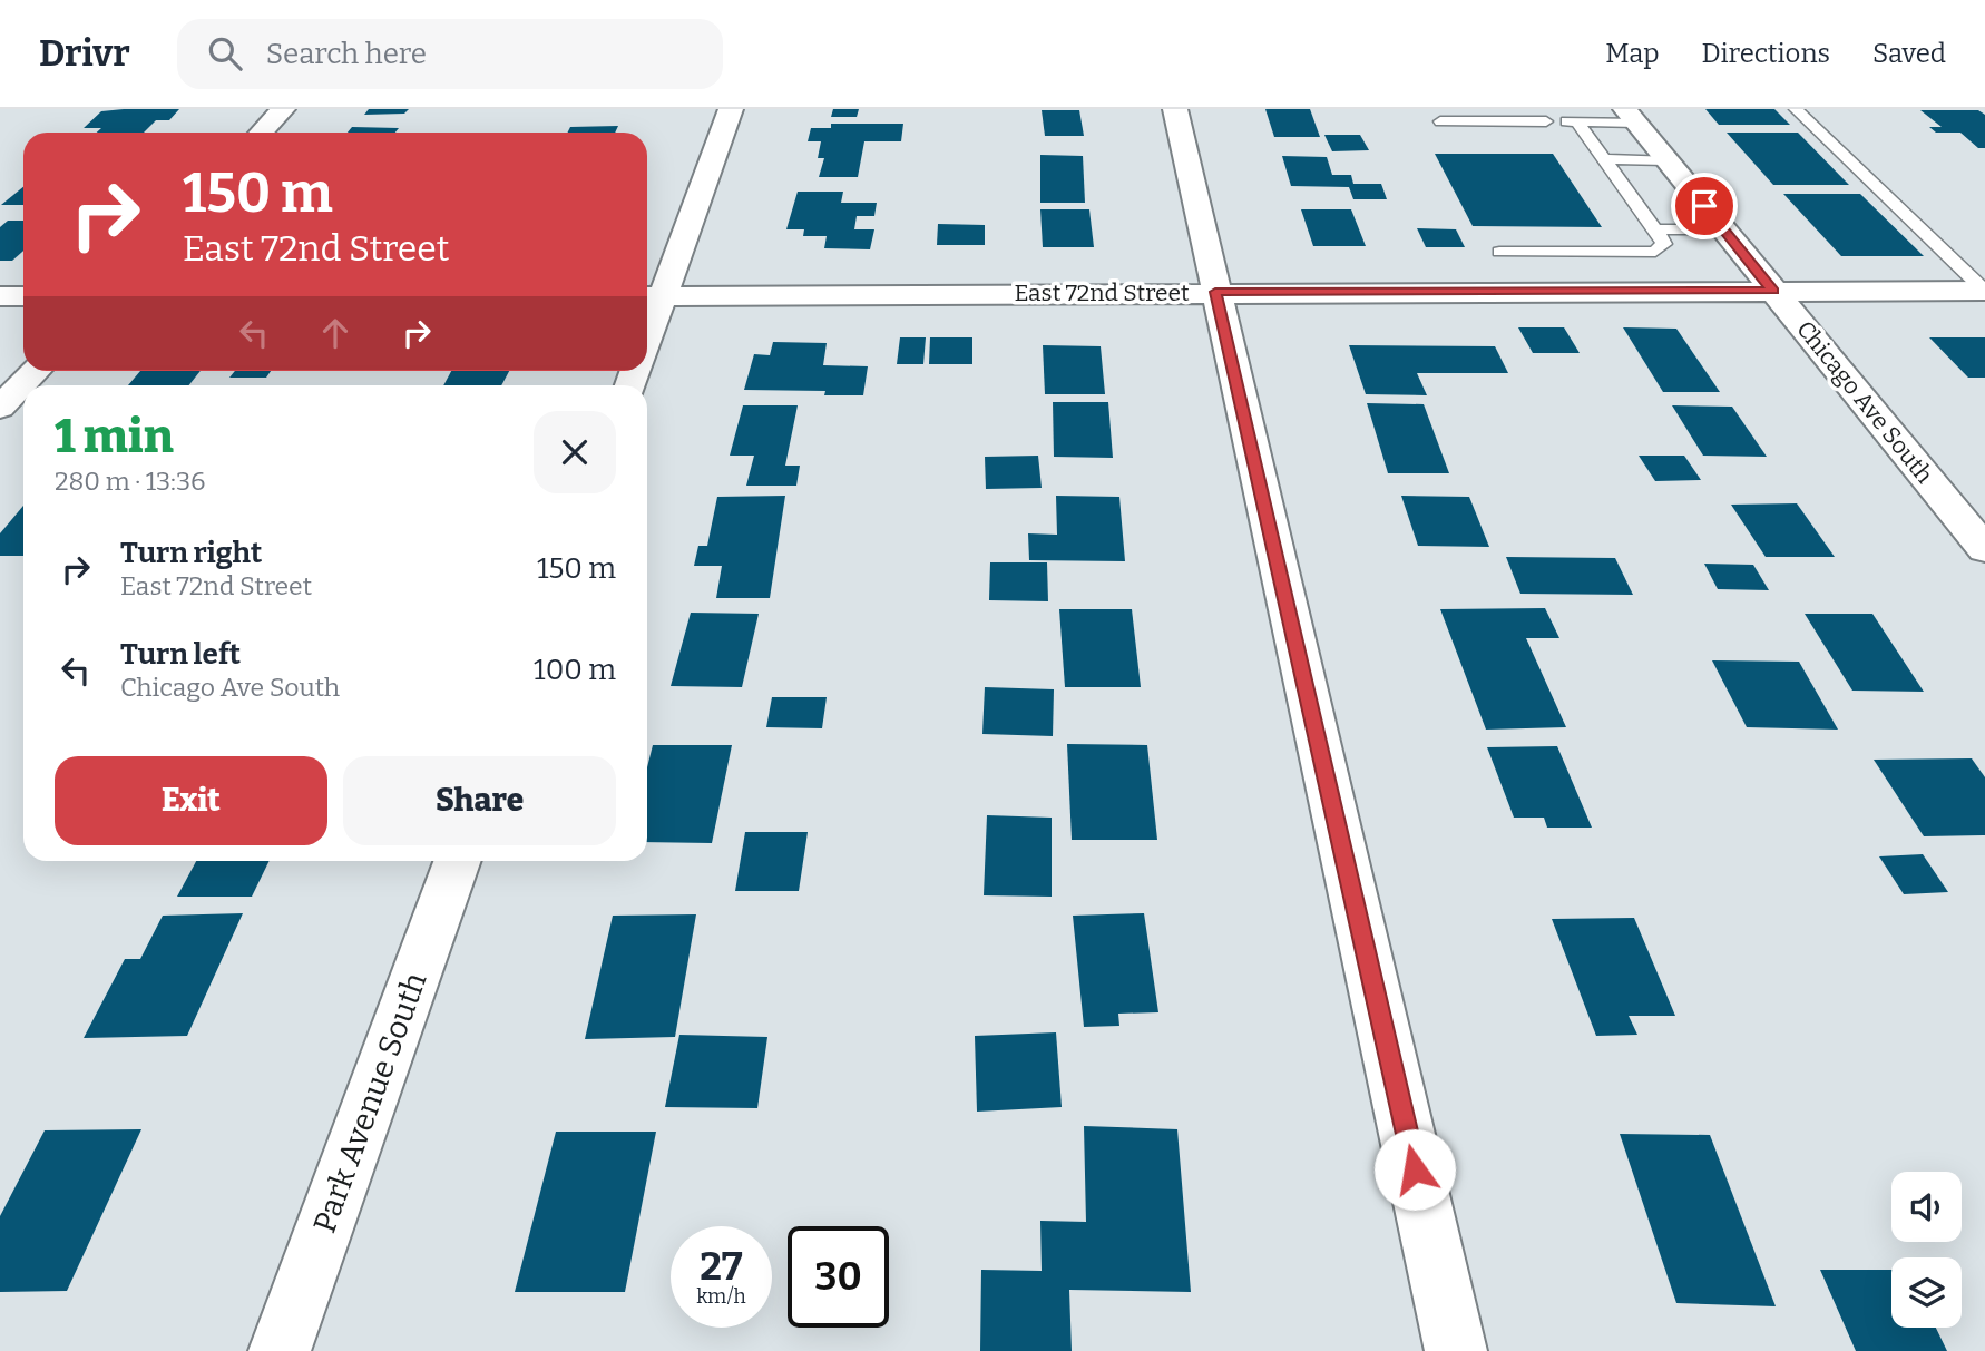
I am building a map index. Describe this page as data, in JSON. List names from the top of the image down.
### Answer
{
  "streets": {
    "street": ["East 72nd Street", "Chicago Ave South", "Park Avenue South"]
  },
  "crossings": [
    ["East 72nd Street", "Chicago Ave South"]
  ],
  "page": {
    "header": "Drivr",
    "search": "Search here",
    "nav": ["Map", "Directions", "Saved"],
    "turn": ["150 m", "East 72nd Street"],
    "heading": ["1 min", "280 m · 13:36"],
    "list": [
      {
        "name": "Turn right",
        "note": "East 72nd Street",
        "value": "150 m"
      },
      {
        "name": "Turn left",
        "note": "Chicago Ave South",
        "value": "100 m"
      }
    ],
    "buttons": ["Exit", "Share"],
    "speed": "27 km/h",
    "limit": "30"
  }
}
